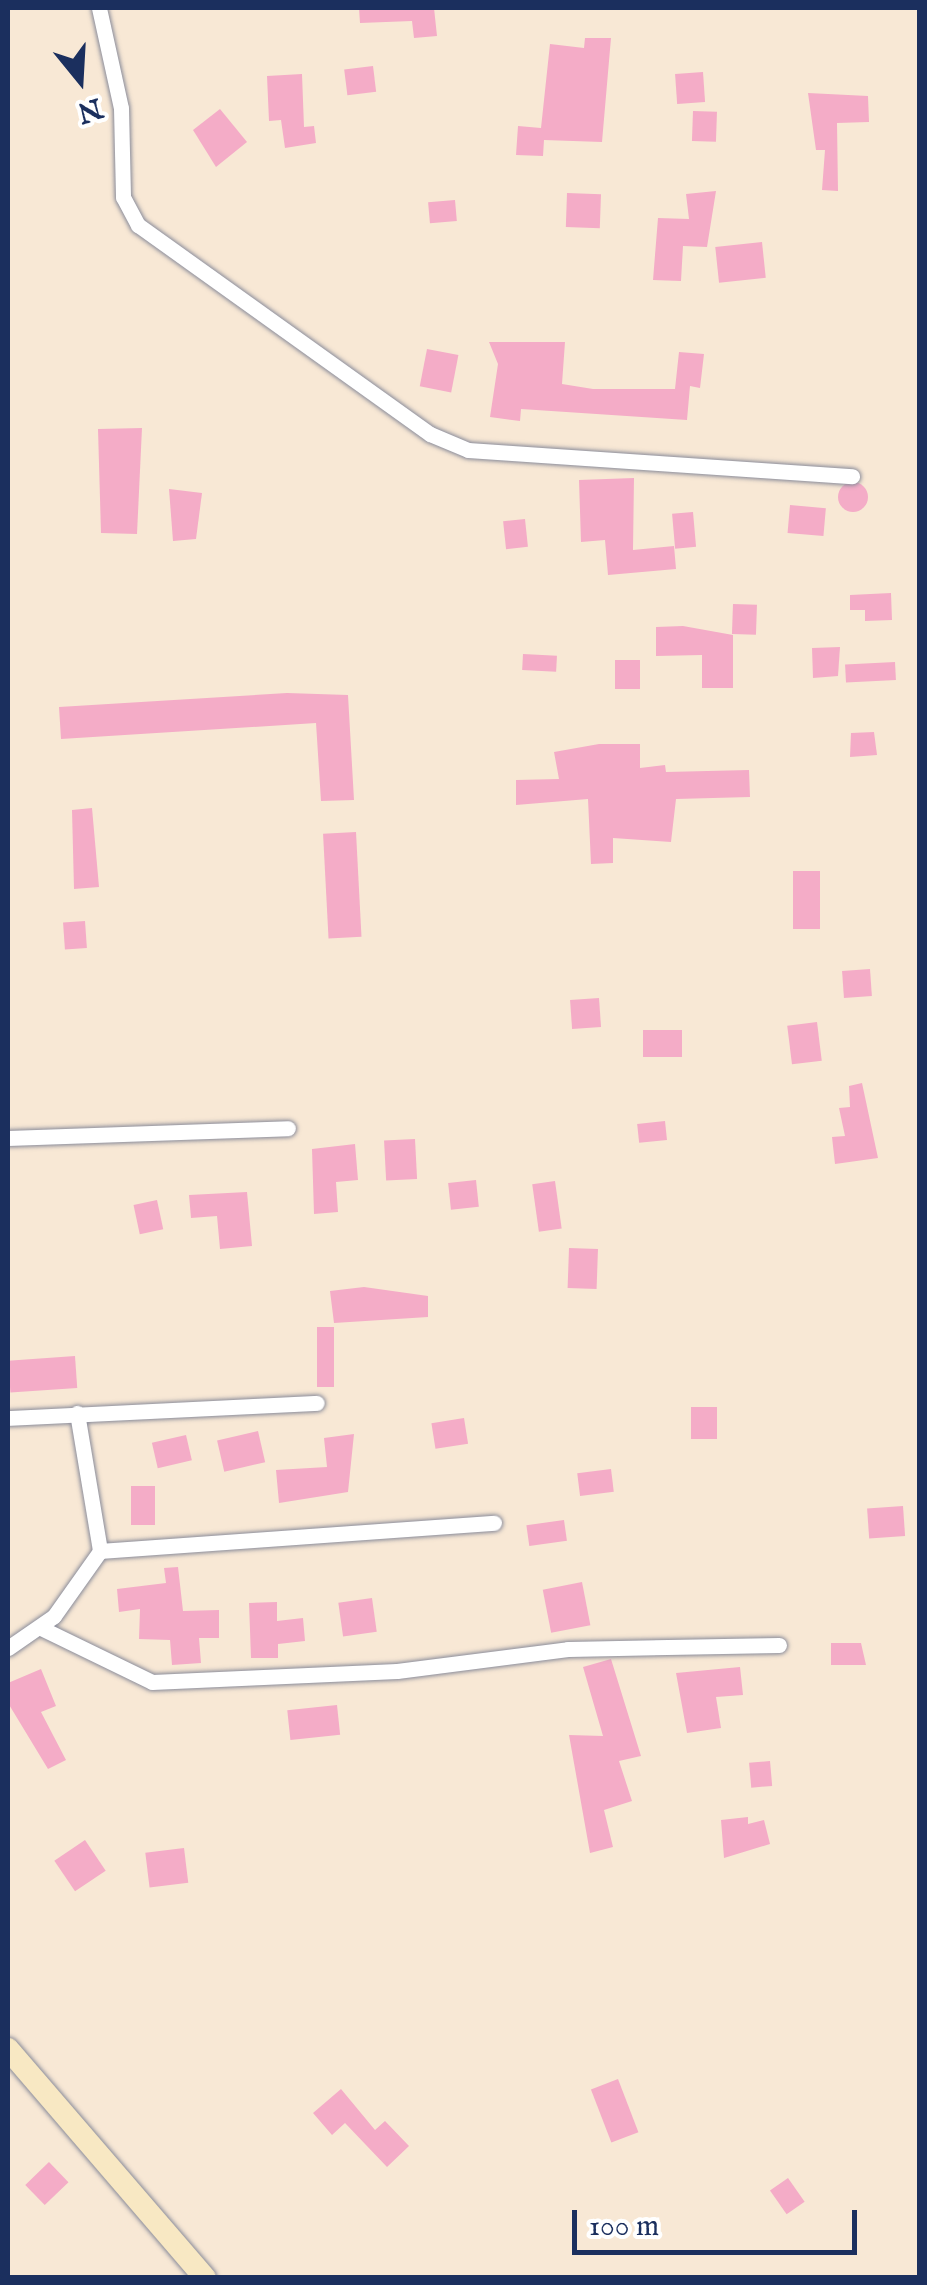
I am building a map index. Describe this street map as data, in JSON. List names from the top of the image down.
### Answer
{
  "scale_bar": "100 m",
  "north": "bottom"
}
